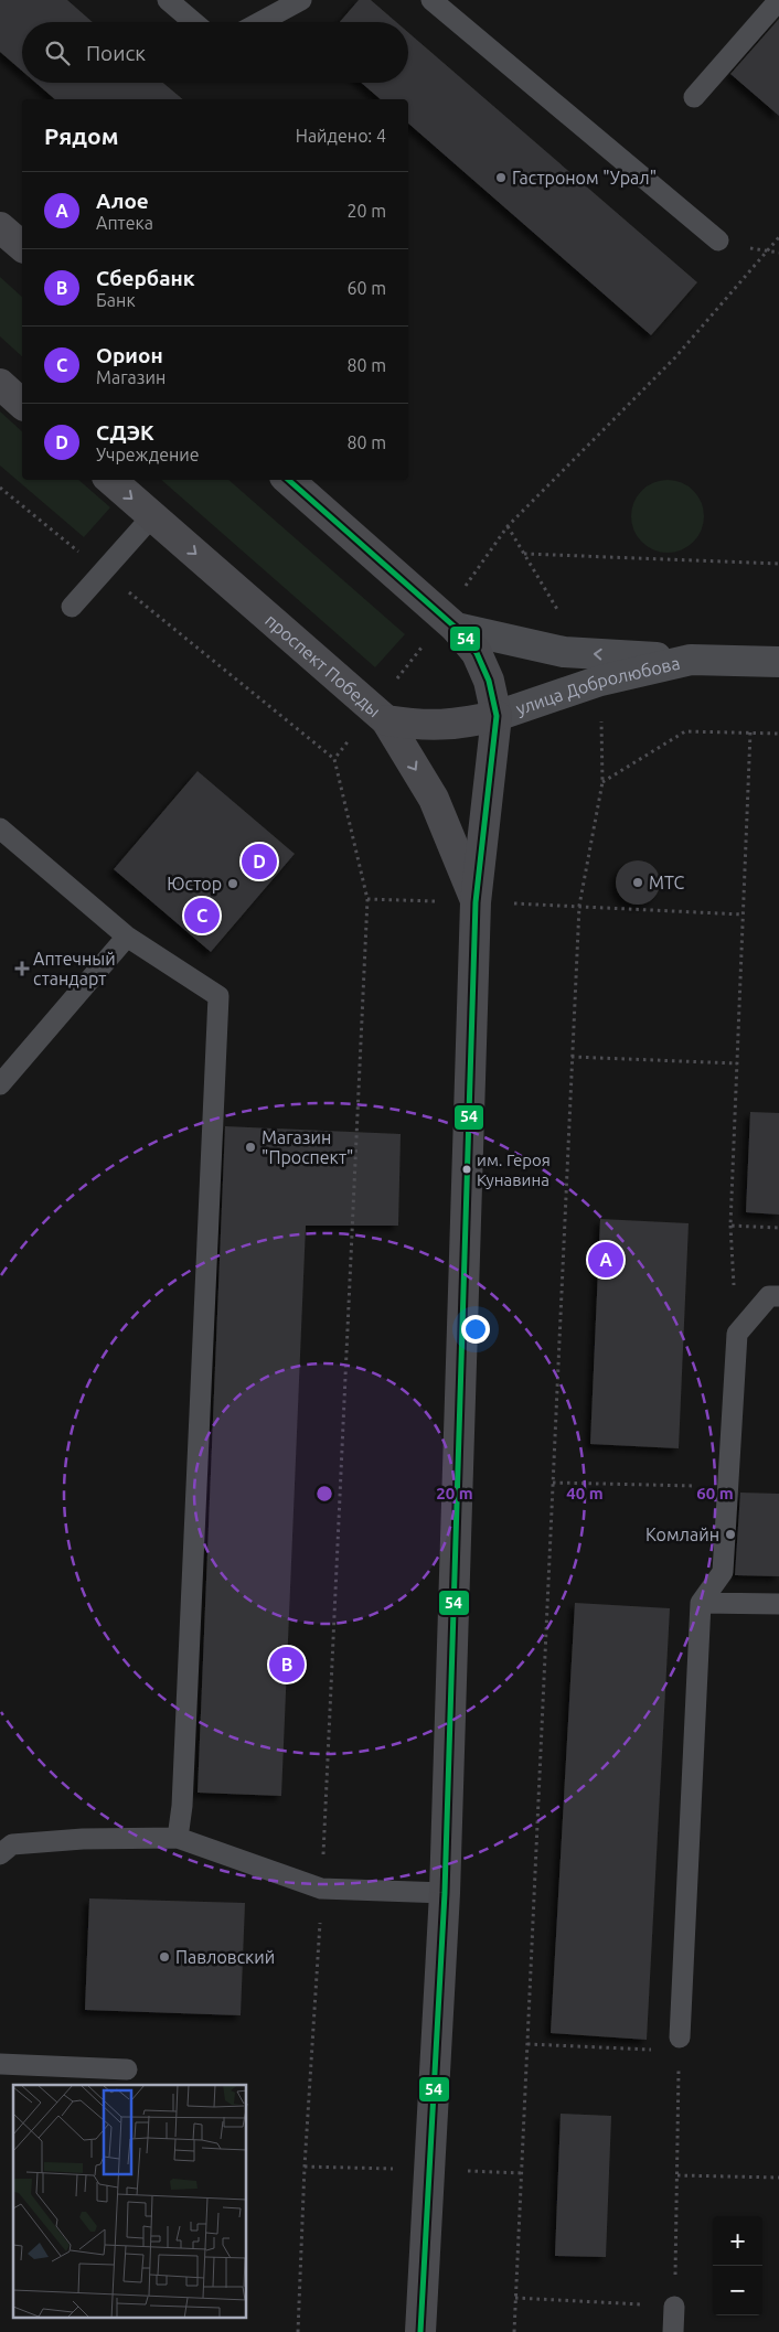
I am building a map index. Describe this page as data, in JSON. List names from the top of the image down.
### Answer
{
  "streets": {
    "main road": ["проспект Победы", "улица Добролюбова"]
  },
  "crossings": [
    ["проспект Победы", "улица Добролюбова"]
  ],
  "places": {
    "other": [
      "Гастроном \"Урал\"",
      "МТС",
      "Юстор",
      "Магазин \"Проспект\"",
      "им. Героя Кунавина",
      "Комлайн",
      "Павловский"
    ],
    "health": ["Аптечный стандарт"]
  },
  "lines": ["transit line 54"],
  "page": {
    "search": "Поиск",
    "heading": ["Рядом", "Найдено: 4"],
    "list": [
      {
        "mark": "A",
        "name": "Алое",
        "note": "Аптека",
        "value": "20 m"
      },
      {
        "mark": "B",
        "name": "Сбербанк",
        "note": "Банк",
        "value": "60 m"
      },
      {
        "mark": "C",
        "name": "Орион",
        "note": "Магазин",
        "value": "80 m"
      },
      {
        "mark": "D",
        "name": "СДЭК",
        "note": "Учреждение",
        "value": "80 m"
      }
    ],
    "pins": [
      "D",
      "C",
      "A",
      "B"
    ],
    "map_buttons": ["+", "−"]
  },
  "rings": ["20 m", "40 m", "60 m"]
}
